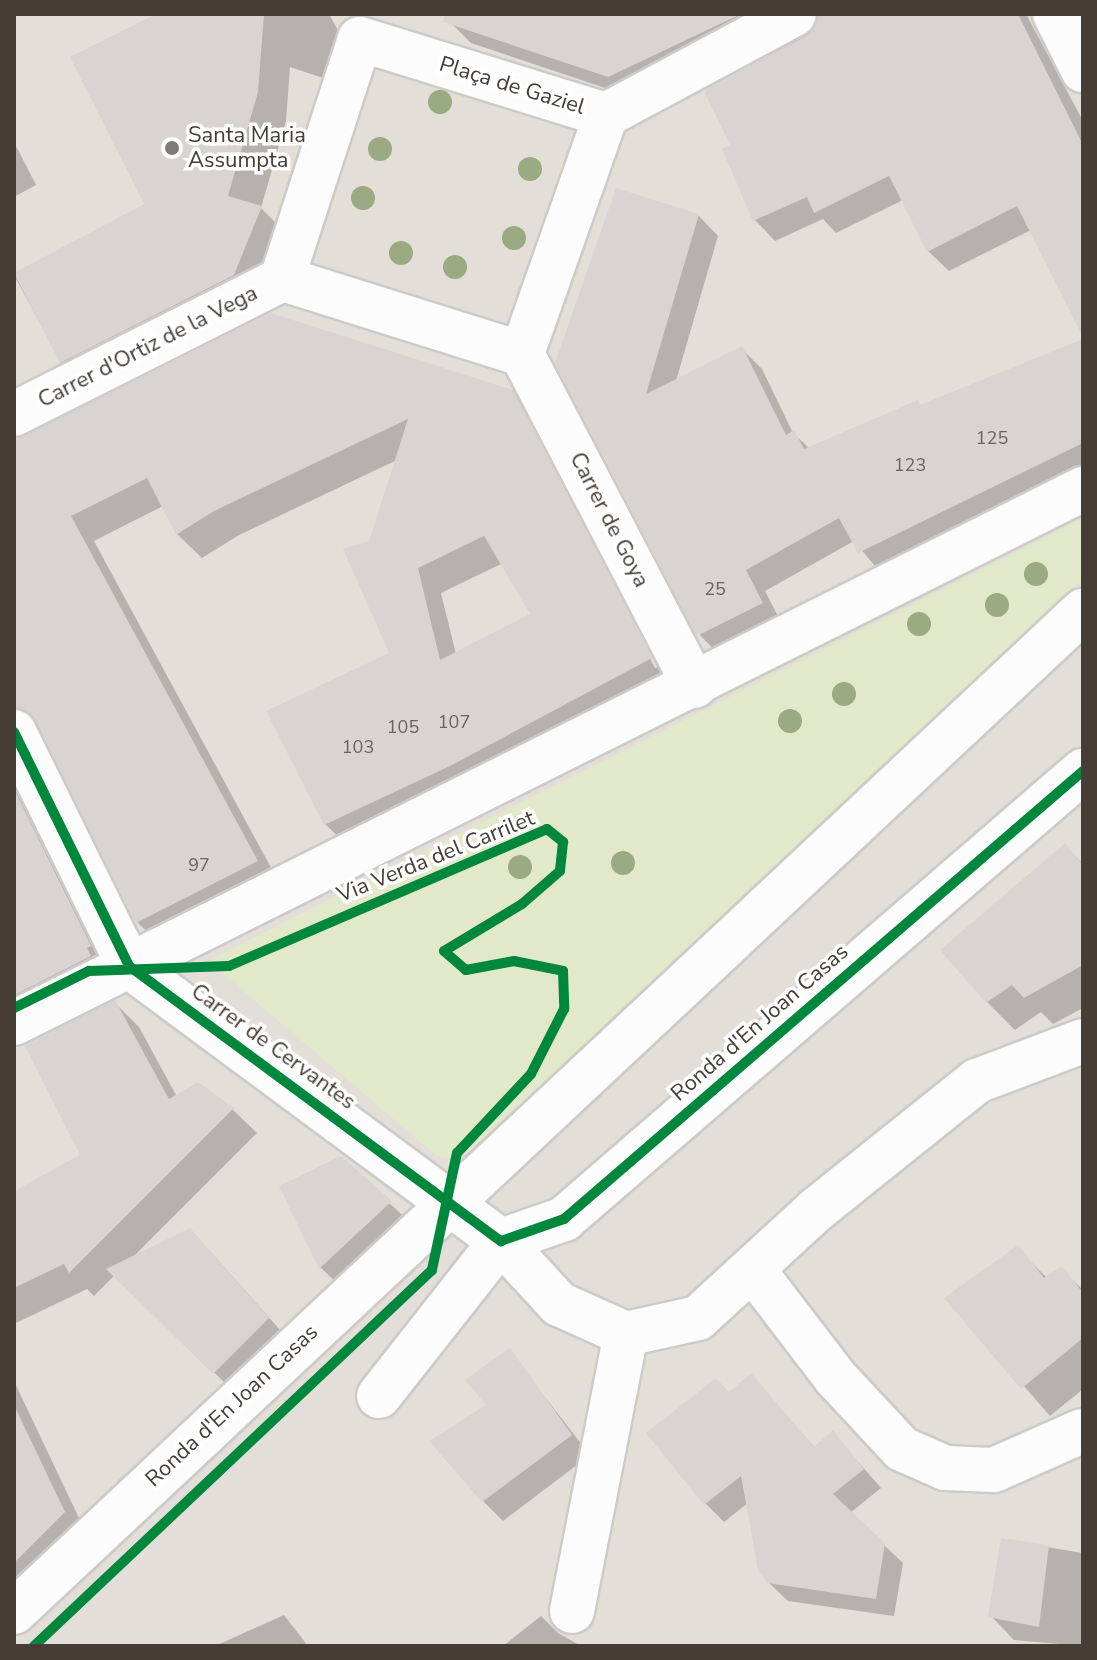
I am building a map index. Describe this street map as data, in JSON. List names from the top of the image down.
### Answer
{
  "streets": {
    "street": [
      "Plaça de Gaziel",
      "Carrer d'Ortiz de la Vega",
      "Carrer de Goya",
      "Ronda d'En Joan Casas",
      "Carrer de Cervantes"
    ],
    "cycle path": ["Via Verda del Carrilet"]
  },
  "crossings": [
    ["Plaça de Gaziel", "Carrer d'Ortiz de la Vega"],
    ["Plaça de Gaziel", "Carrer de Goya"],
    ["Ronda d'En Joan Casas", "Carrer de Cervantes"]
  ],
  "places": ["Santa Maria Assumpta"],
  "house_numbers": [
    "125",
    "123",
    "25",
    "107",
    "105",
    "103",
    "97"
  ]
}
